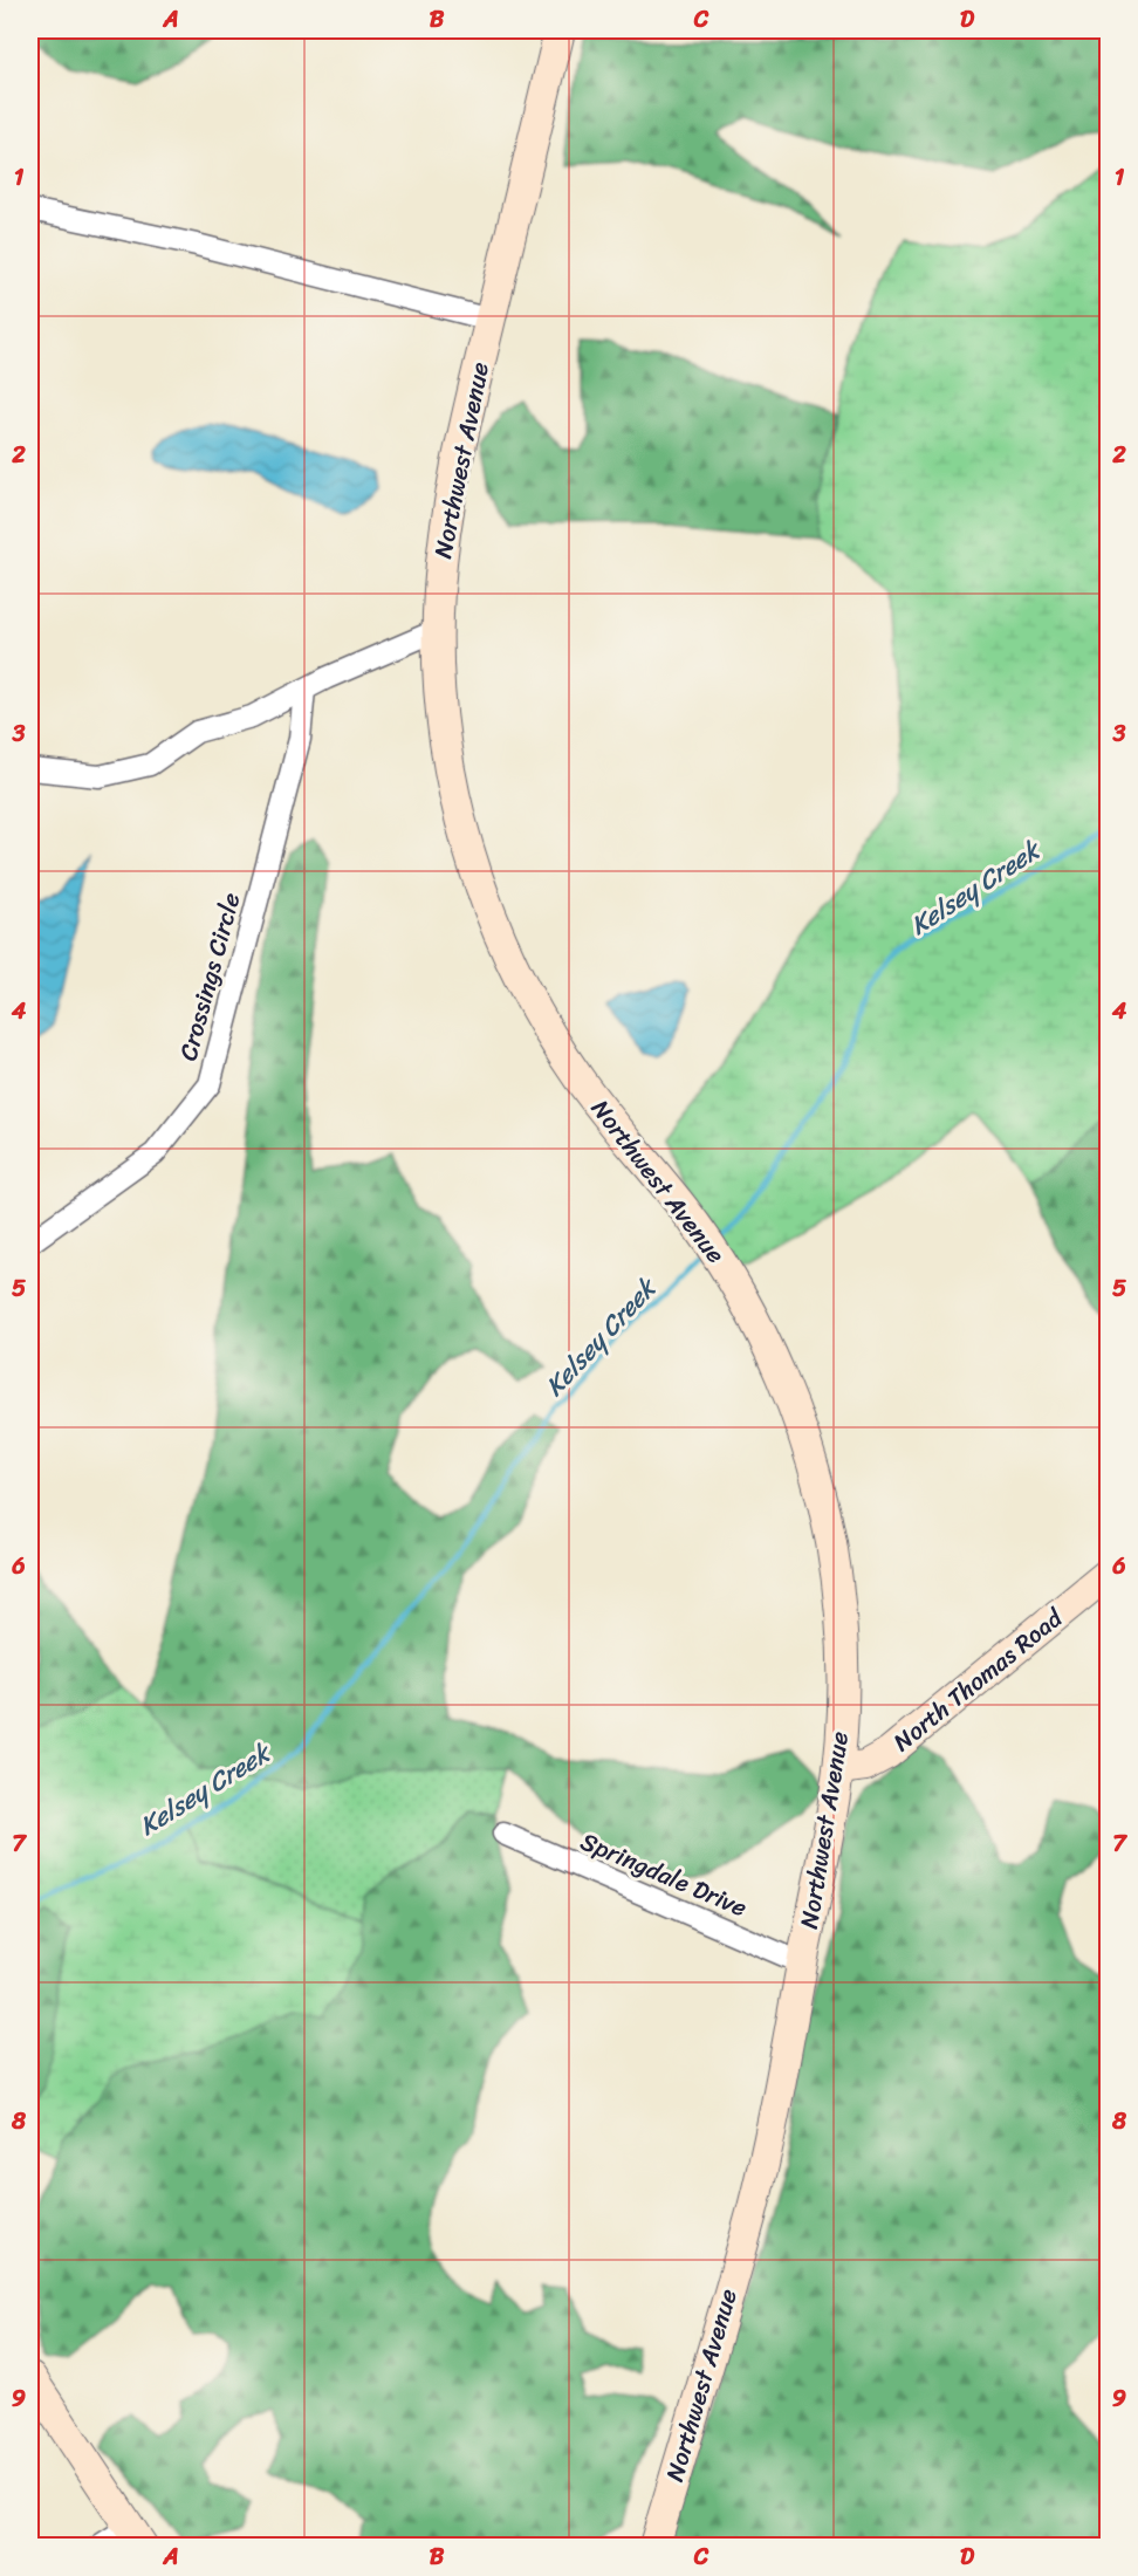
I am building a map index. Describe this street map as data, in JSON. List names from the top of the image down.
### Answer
{
  "streets": {
    "street": [
      "Northwest Avenue",
      "Crossings Circle",
      "North Thomas Road",
      "Springdale Drive"
    ]
  },
  "crossings": [
    ["Northwest Avenue", "North Thomas Road"],
    ["Northwest Avenue", "Springdale Drive"]
  ],
  "water": ["Kelsey Creek"],
  "grid": {
    "columns": [
      "A",
      "B",
      "C",
      "D"
    ],
    "rows": [
      "1",
      "2",
      "3",
      "4",
      "5",
      "6",
      "7",
      "8",
      "9"
    ]
  }
}
